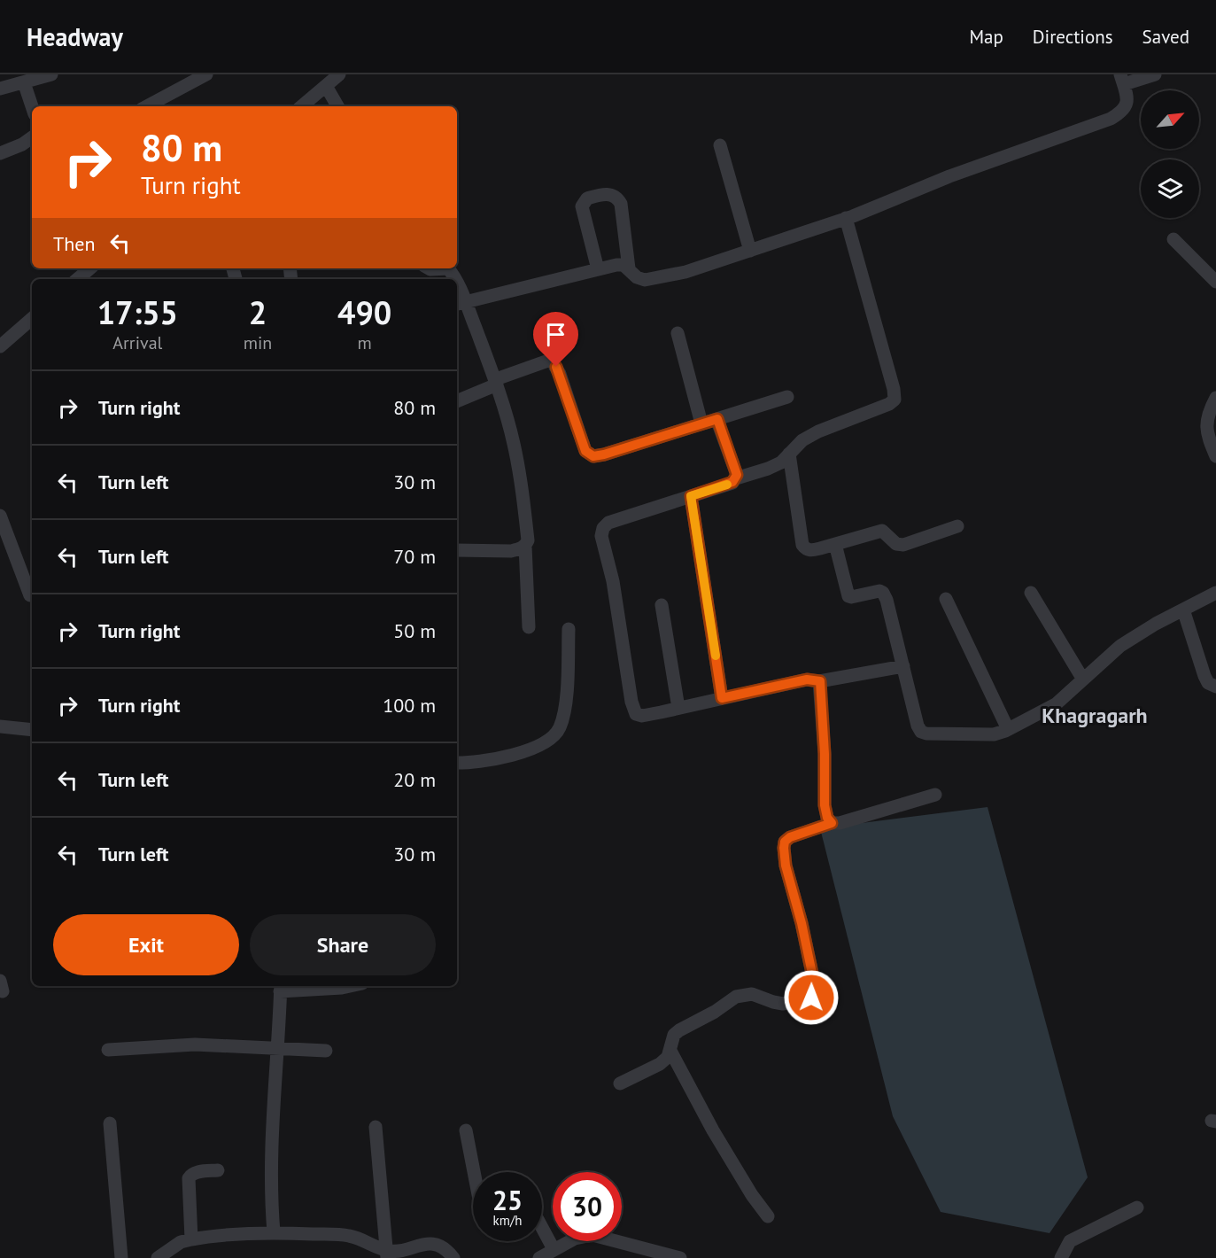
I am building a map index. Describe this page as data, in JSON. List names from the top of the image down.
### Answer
{
  "districts": ["Khagragarh"],
  "north": "top right",
  "page": {
    "header": "Headway",
    "nav": ["Map", "Directions", "Saved"],
    "turn": ["80 m", "Turn right"],
    "then": "Then",
    "eta": [
      "17:55",
      "Arrival",
      "2",
      "min",
      "490",
      "m"
    ],
    "list": [
      {
        "name": "Turn right",
        "value": "80 m"
      },
      {
        "name": "Turn left",
        "value": "30 m"
      },
      {
        "name": "Turn left",
        "value": "70 m"
      },
      {
        "name": "Turn right",
        "value": "50 m"
      },
      {
        "name": "Turn right",
        "value": "100 m"
      },
      {
        "name": "Turn left",
        "value": "20 m"
      },
      {
        "name": "Turn left",
        "value": "30 m"
      }
    ],
    "buttons": ["Exit", "Share"],
    "speed": "25 km/h",
    "limit": "30"
  }
}
